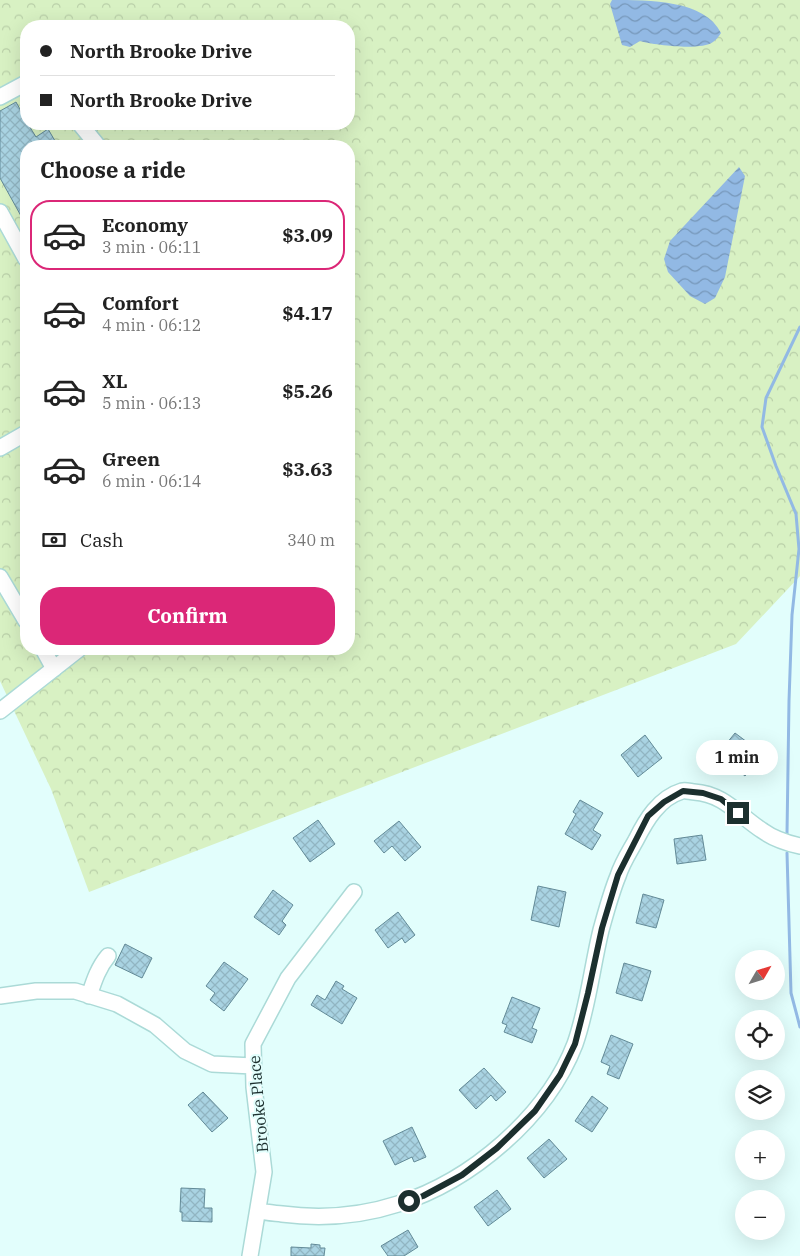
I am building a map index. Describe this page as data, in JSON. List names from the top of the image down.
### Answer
{
  "streets": {
    "street": ["Brooke Place"]
  },
  "north": "top right",
  "page": {
    "banner": ["North Brooke Drive", "North Brooke Drive"],
    "heading": "Choose a ride",
    "list": [
      {
        "name": "Economy",
        "note": "3 min · 06:11",
        "value": "$3.09"
      },
      {
        "name": "Comfort",
        "note": "4 min · 06:12",
        "value": "$4.17"
      },
      {
        "name": "XL",
        "note": "5 min · 06:13",
        "value": "$5.26"
      },
      {
        "name": "Green",
        "note": "6 min · 06:14",
        "value": "$3.63"
      }
    ],
    "pay": ["Cash", "340 m"],
    "buttons": "Confirm",
    "bubble": "1 min",
    "map_buttons": ["+", "−"]
  }
}
